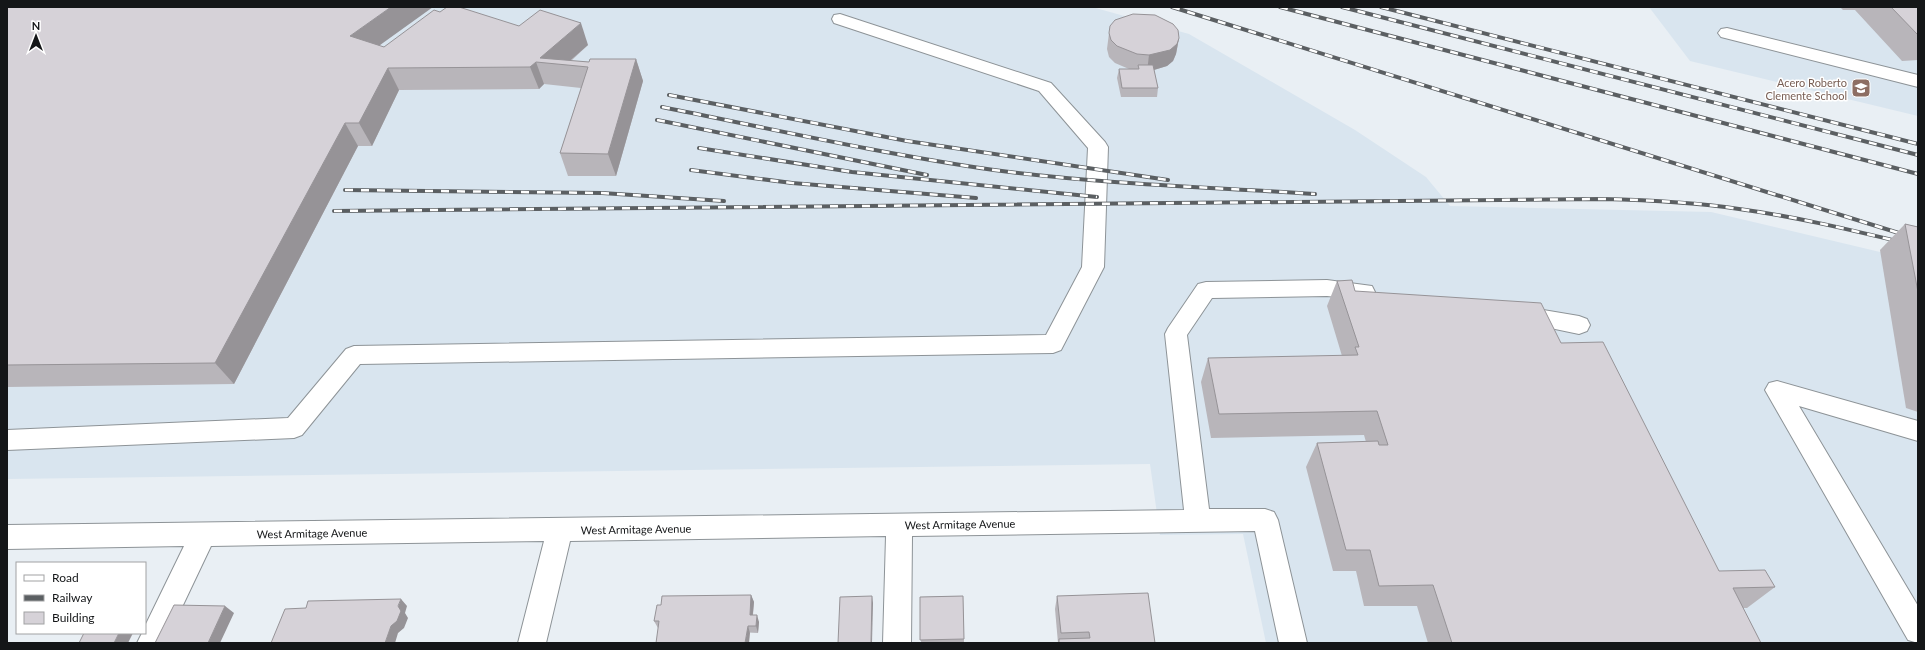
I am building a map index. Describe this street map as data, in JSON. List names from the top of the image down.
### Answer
{
  "streets": {
    "street": ["West Armitage Avenue"]
  },
  "places": {
    "school or university": ["Acero Roberto Clemente School"]
  },
  "legend": ["Road", "Railway", "Building"],
  "north": "top"
}
